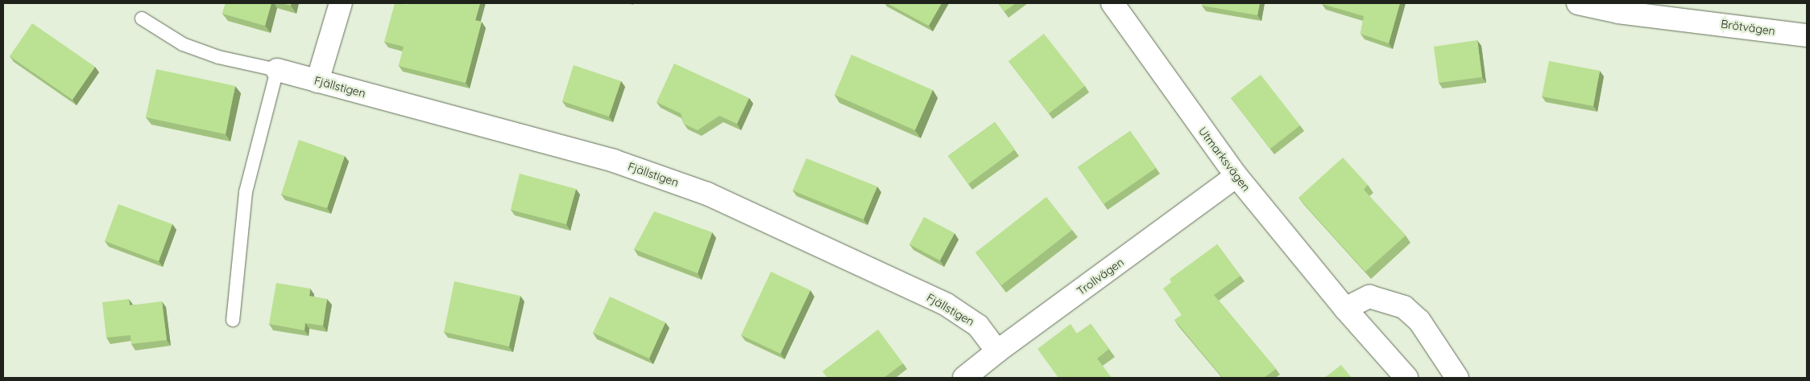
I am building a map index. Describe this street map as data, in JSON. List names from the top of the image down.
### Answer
{
  "streets": {
    "street": [
      "Brötvägen",
      "Fjällstigen",
      "Utmarksvägen",
      "Trollvägen"
    ]
  },
  "crossings": [
    ["Fjällstigen", "Trollvägen"],
    ["Utmarksvägen", "Trollvägen"]
  ]
}
